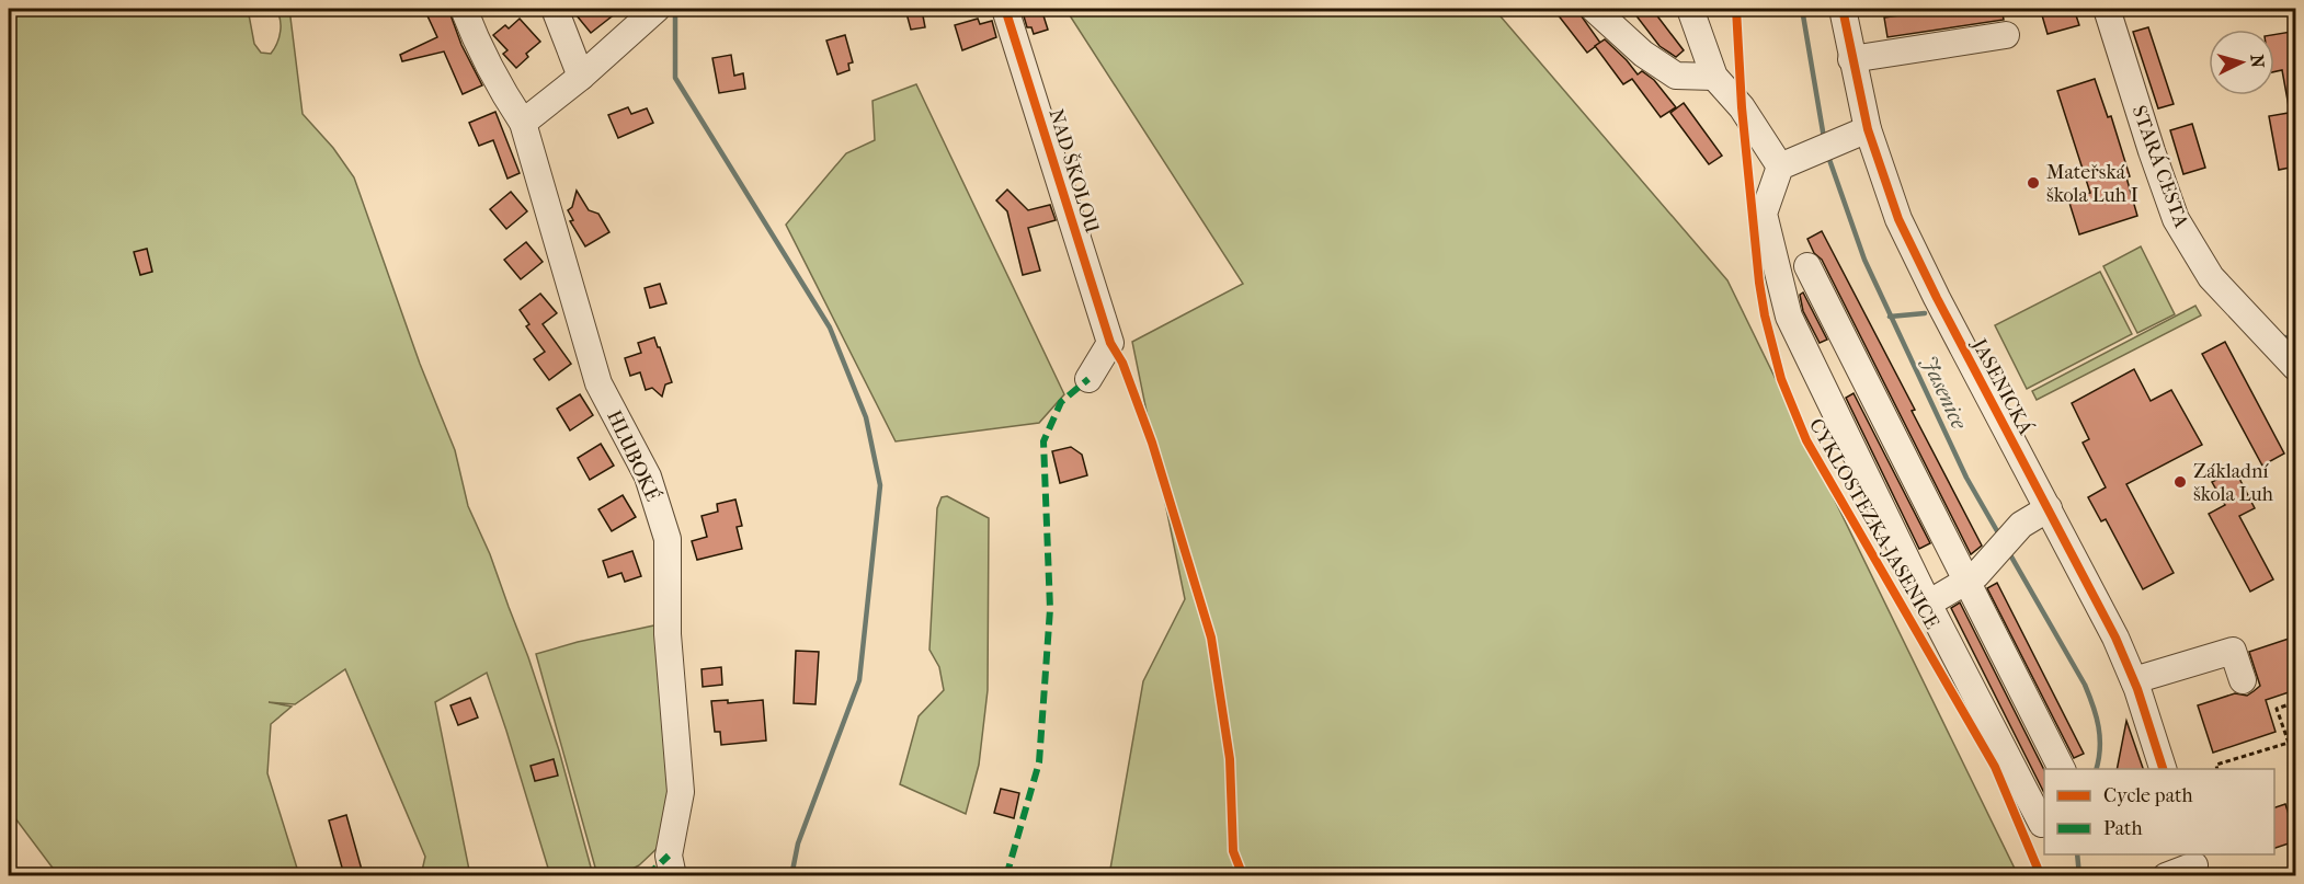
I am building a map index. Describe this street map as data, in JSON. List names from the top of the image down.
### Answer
{
  "streets": {
    "street": [
      "STARÁ CESTA",
      "NAD ŠKOLOU",
      "JASENICKÁ",
      "HLUBOKÉ"
    ],
    "cycle path": ["CYKLOSTEZKA JASENICE"]
  },
  "water": ["Jasenice"],
  "places": ["Mateřská škola Luh I", "Základní škola Luh"],
  "legend": ["Cycle path", "Path"],
  "north": "right"
}
